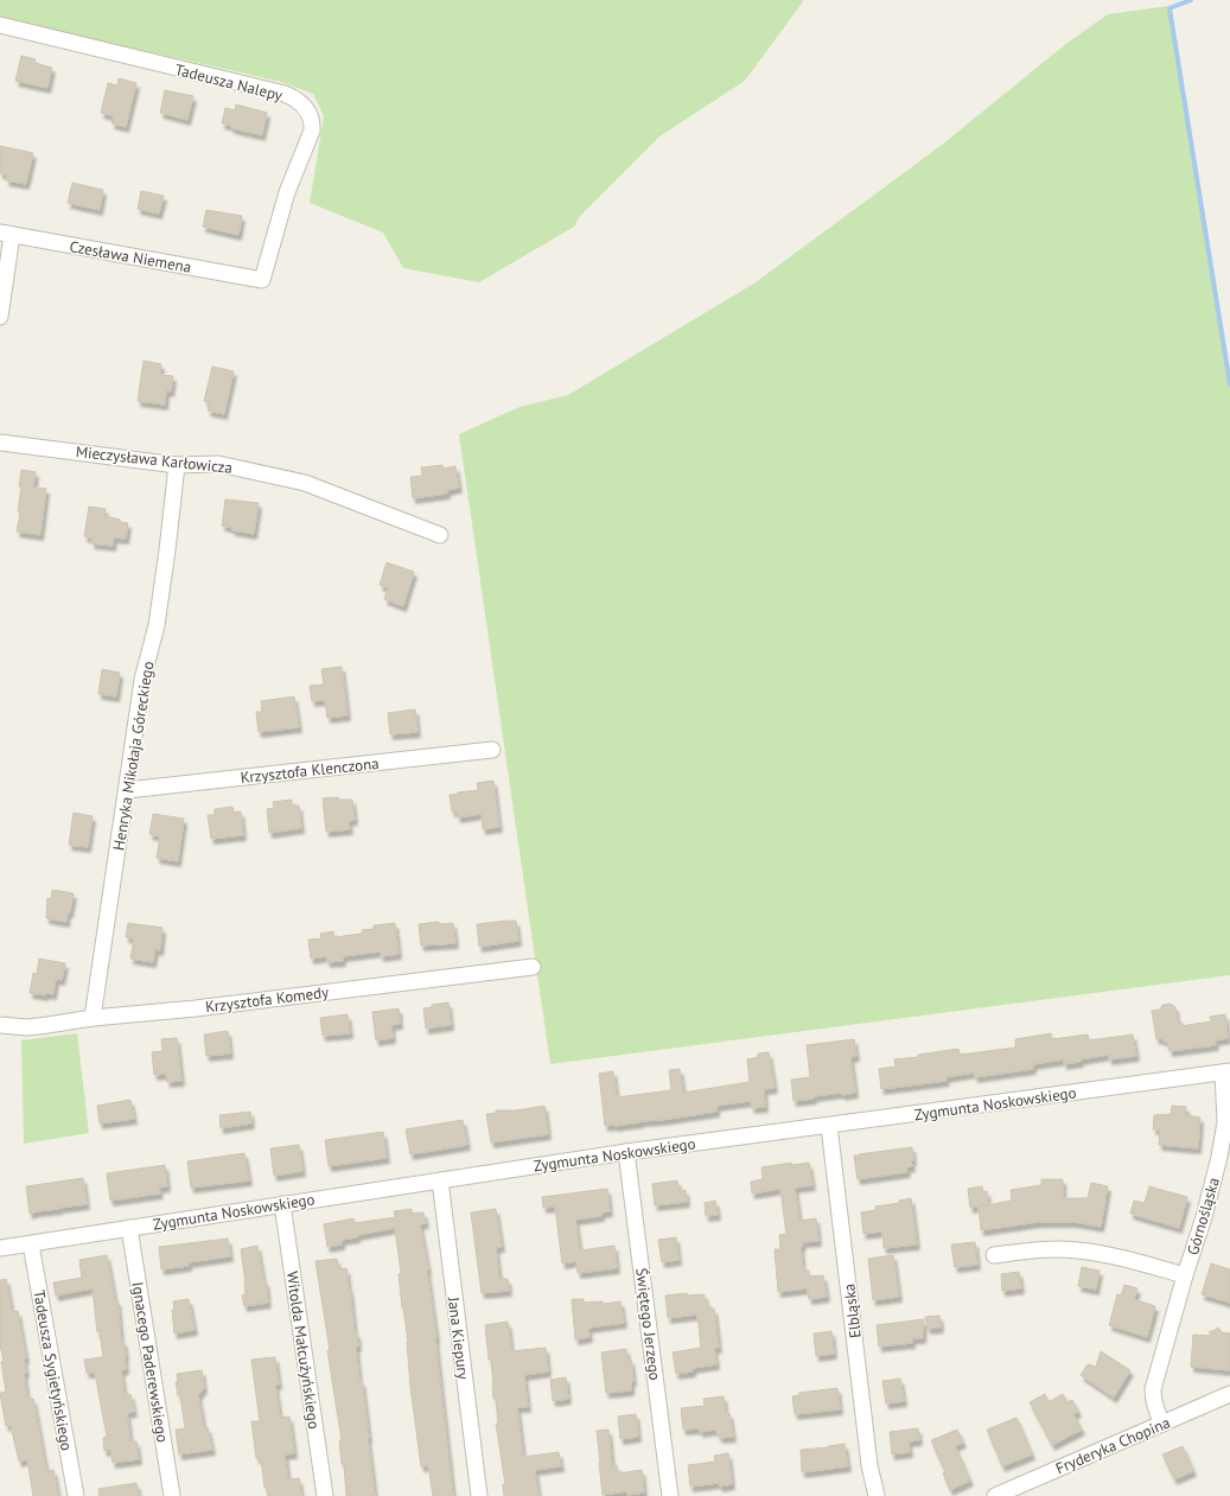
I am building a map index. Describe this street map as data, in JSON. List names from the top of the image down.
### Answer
{
  "streets": {
    "street": [
      "Tadeusza Nalepy",
      "Czesława Niemena",
      "Mieczysława Karłowicza",
      "Henryka Mikołaja Góreckiego",
      "Krzysztofa Klenczona",
      "Krzysztofa Komedy",
      "Zygmunta Noskowskiego",
      "Górnośląska",
      "Elbląska",
      "Świętego Jerzego",
      "Jana Kiepury",
      "Witolda Małcużyńskiego",
      "Ignacego Paderewskiego",
      "Tadeusza Sygietyńskiego",
      "Fryderyka Chopina"
    ]
  },
  "crossings": [
    ["Tadeusza Nalepy", "Czesława Niemena"],
    ["Mieczysława Karłowicza", "Henryka Mikołaja Góreckiego"],
    ["Henryka Mikołaja Góreckiego", "Krzysztofa Klenczona"],
    ["Henryka Mikołaja Góreckiego", "Krzysztofa Komedy"],
    ["Zygmunta Noskowskiego", "Górnośląska"],
    ["Zygmunta Noskowskiego", "Elbląska"],
    ["Zygmunta Noskowskiego", "Świętego Jerzego"],
    ["Zygmunta Noskowskiego", "Jana Kiepury"],
    ["Zygmunta Noskowskiego", "Witolda Małcużyńskiego"],
    ["Zygmunta Noskowskiego", "Ignacego Paderewskiego"],
    ["Zygmunta Noskowskiego", "Tadeusza Sygietyńskiego"],
    ["Górnośląska", "Fryderyka Chopina"]
  ]
}
